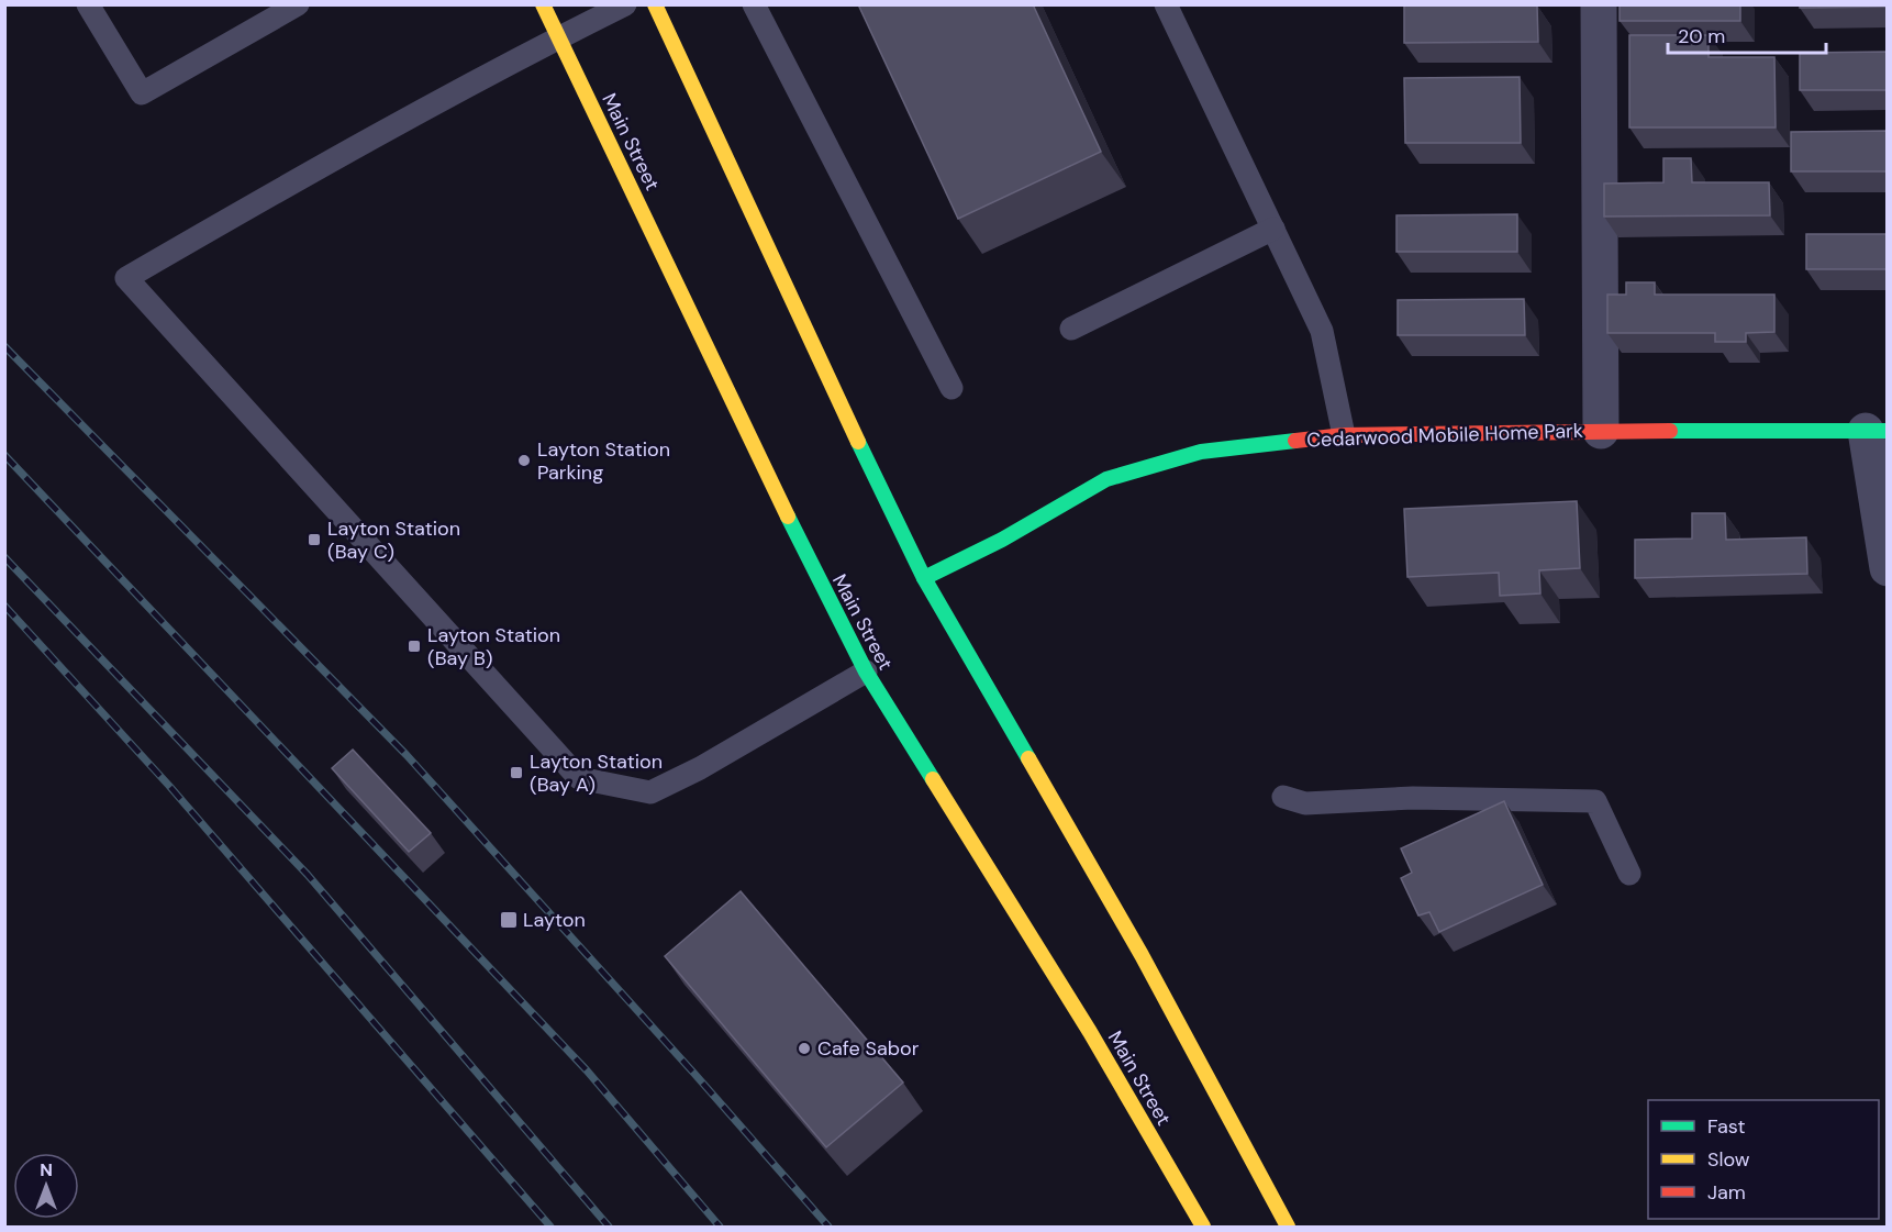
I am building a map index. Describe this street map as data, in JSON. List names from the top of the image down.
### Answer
{
  "streets": {
    "main road": ["Main Street", "Cedarwood Mobile Home Park"]
  },
  "places": {
    "other": ["Layton Station Parking", "Cafe Sabor"],
    "transit": [
      "Layton Station (Bay C)",
      "Layton Station (Bay B)",
      "Layton Station (Bay A)",
      "Layton"
    ]
  },
  "legend": ["Fast", "Slow", "Jam"],
  "scale_bar": "20 m",
  "north": "top"
}
